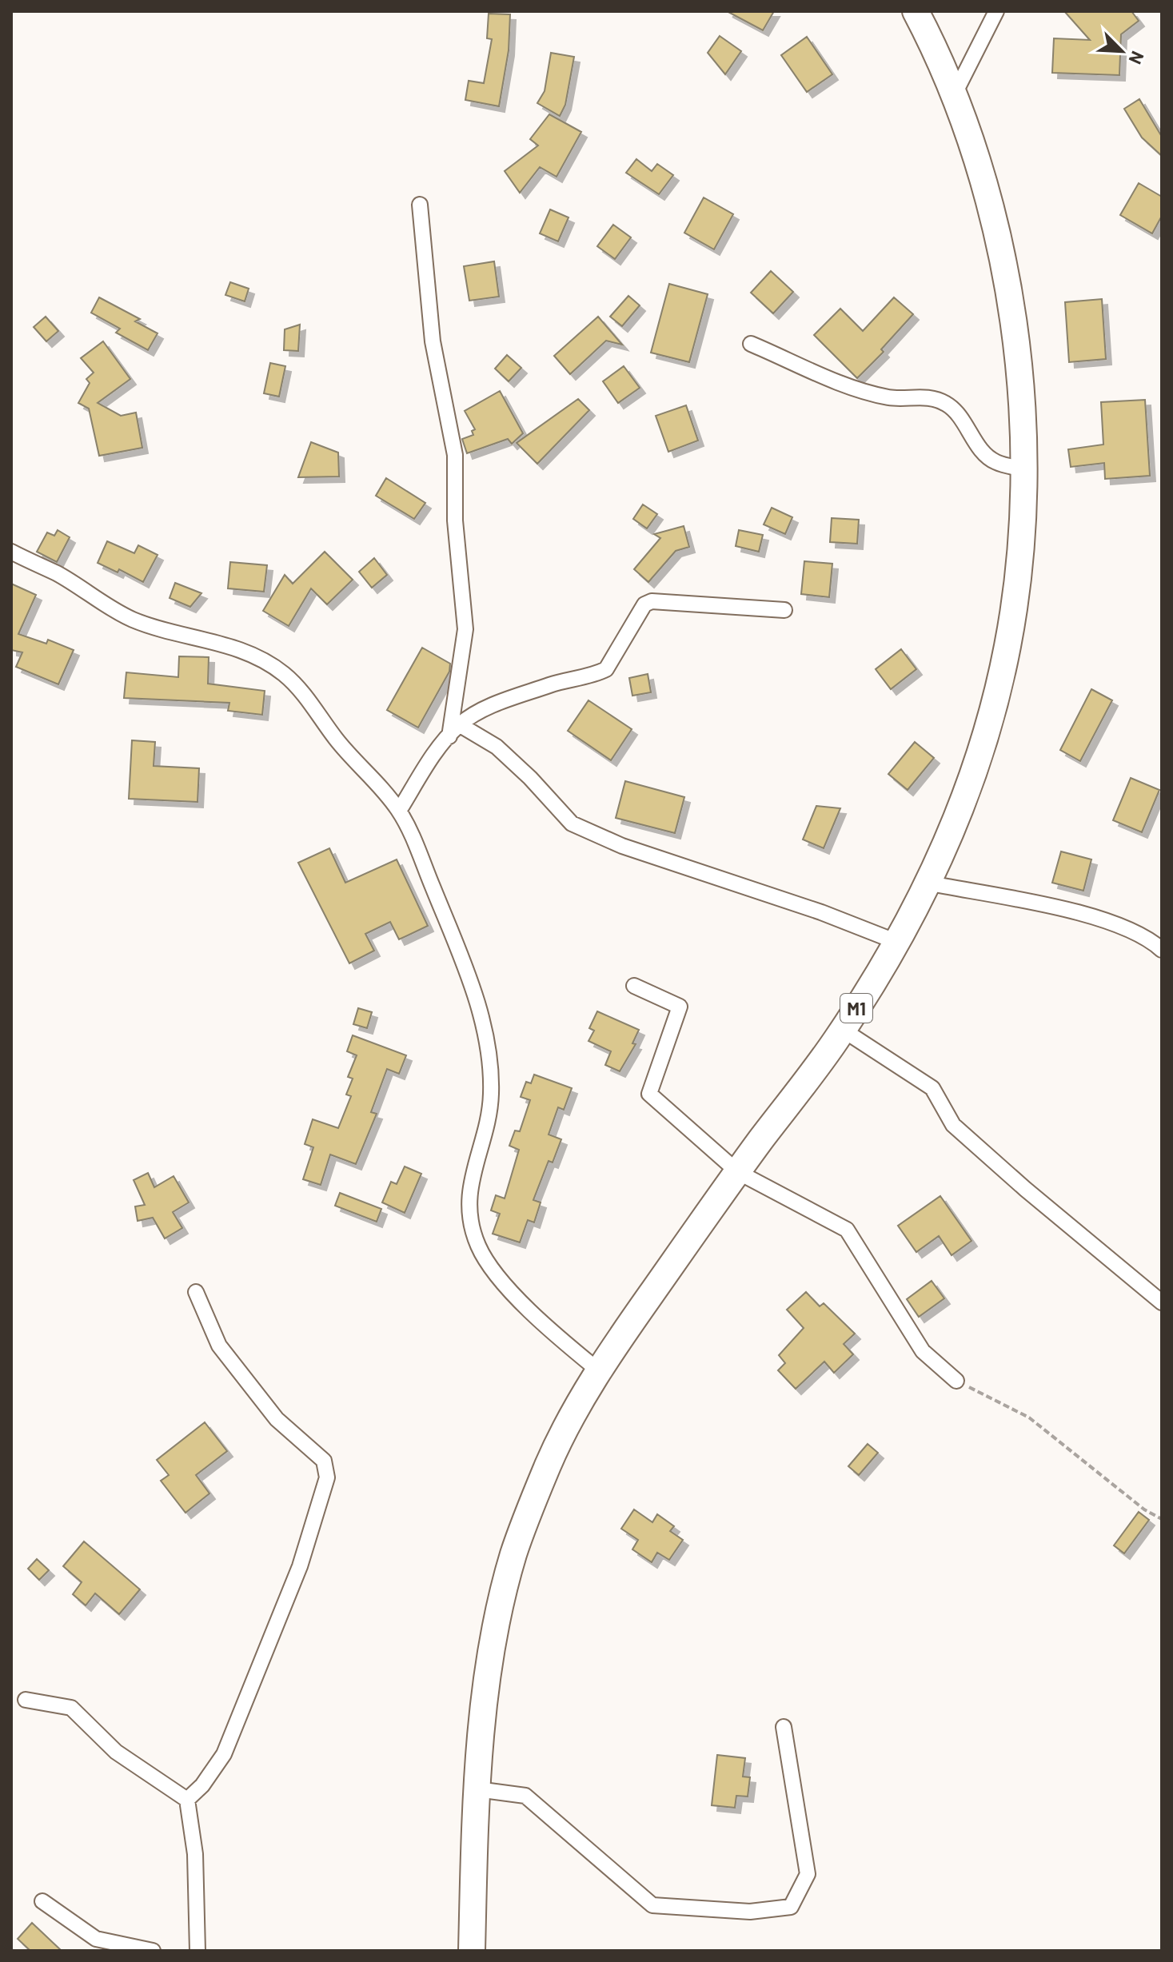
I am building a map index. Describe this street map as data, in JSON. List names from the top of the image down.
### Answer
{
  "streets": {
    "highway": ["M1"]
  },
  "north": "bottom right"
}
